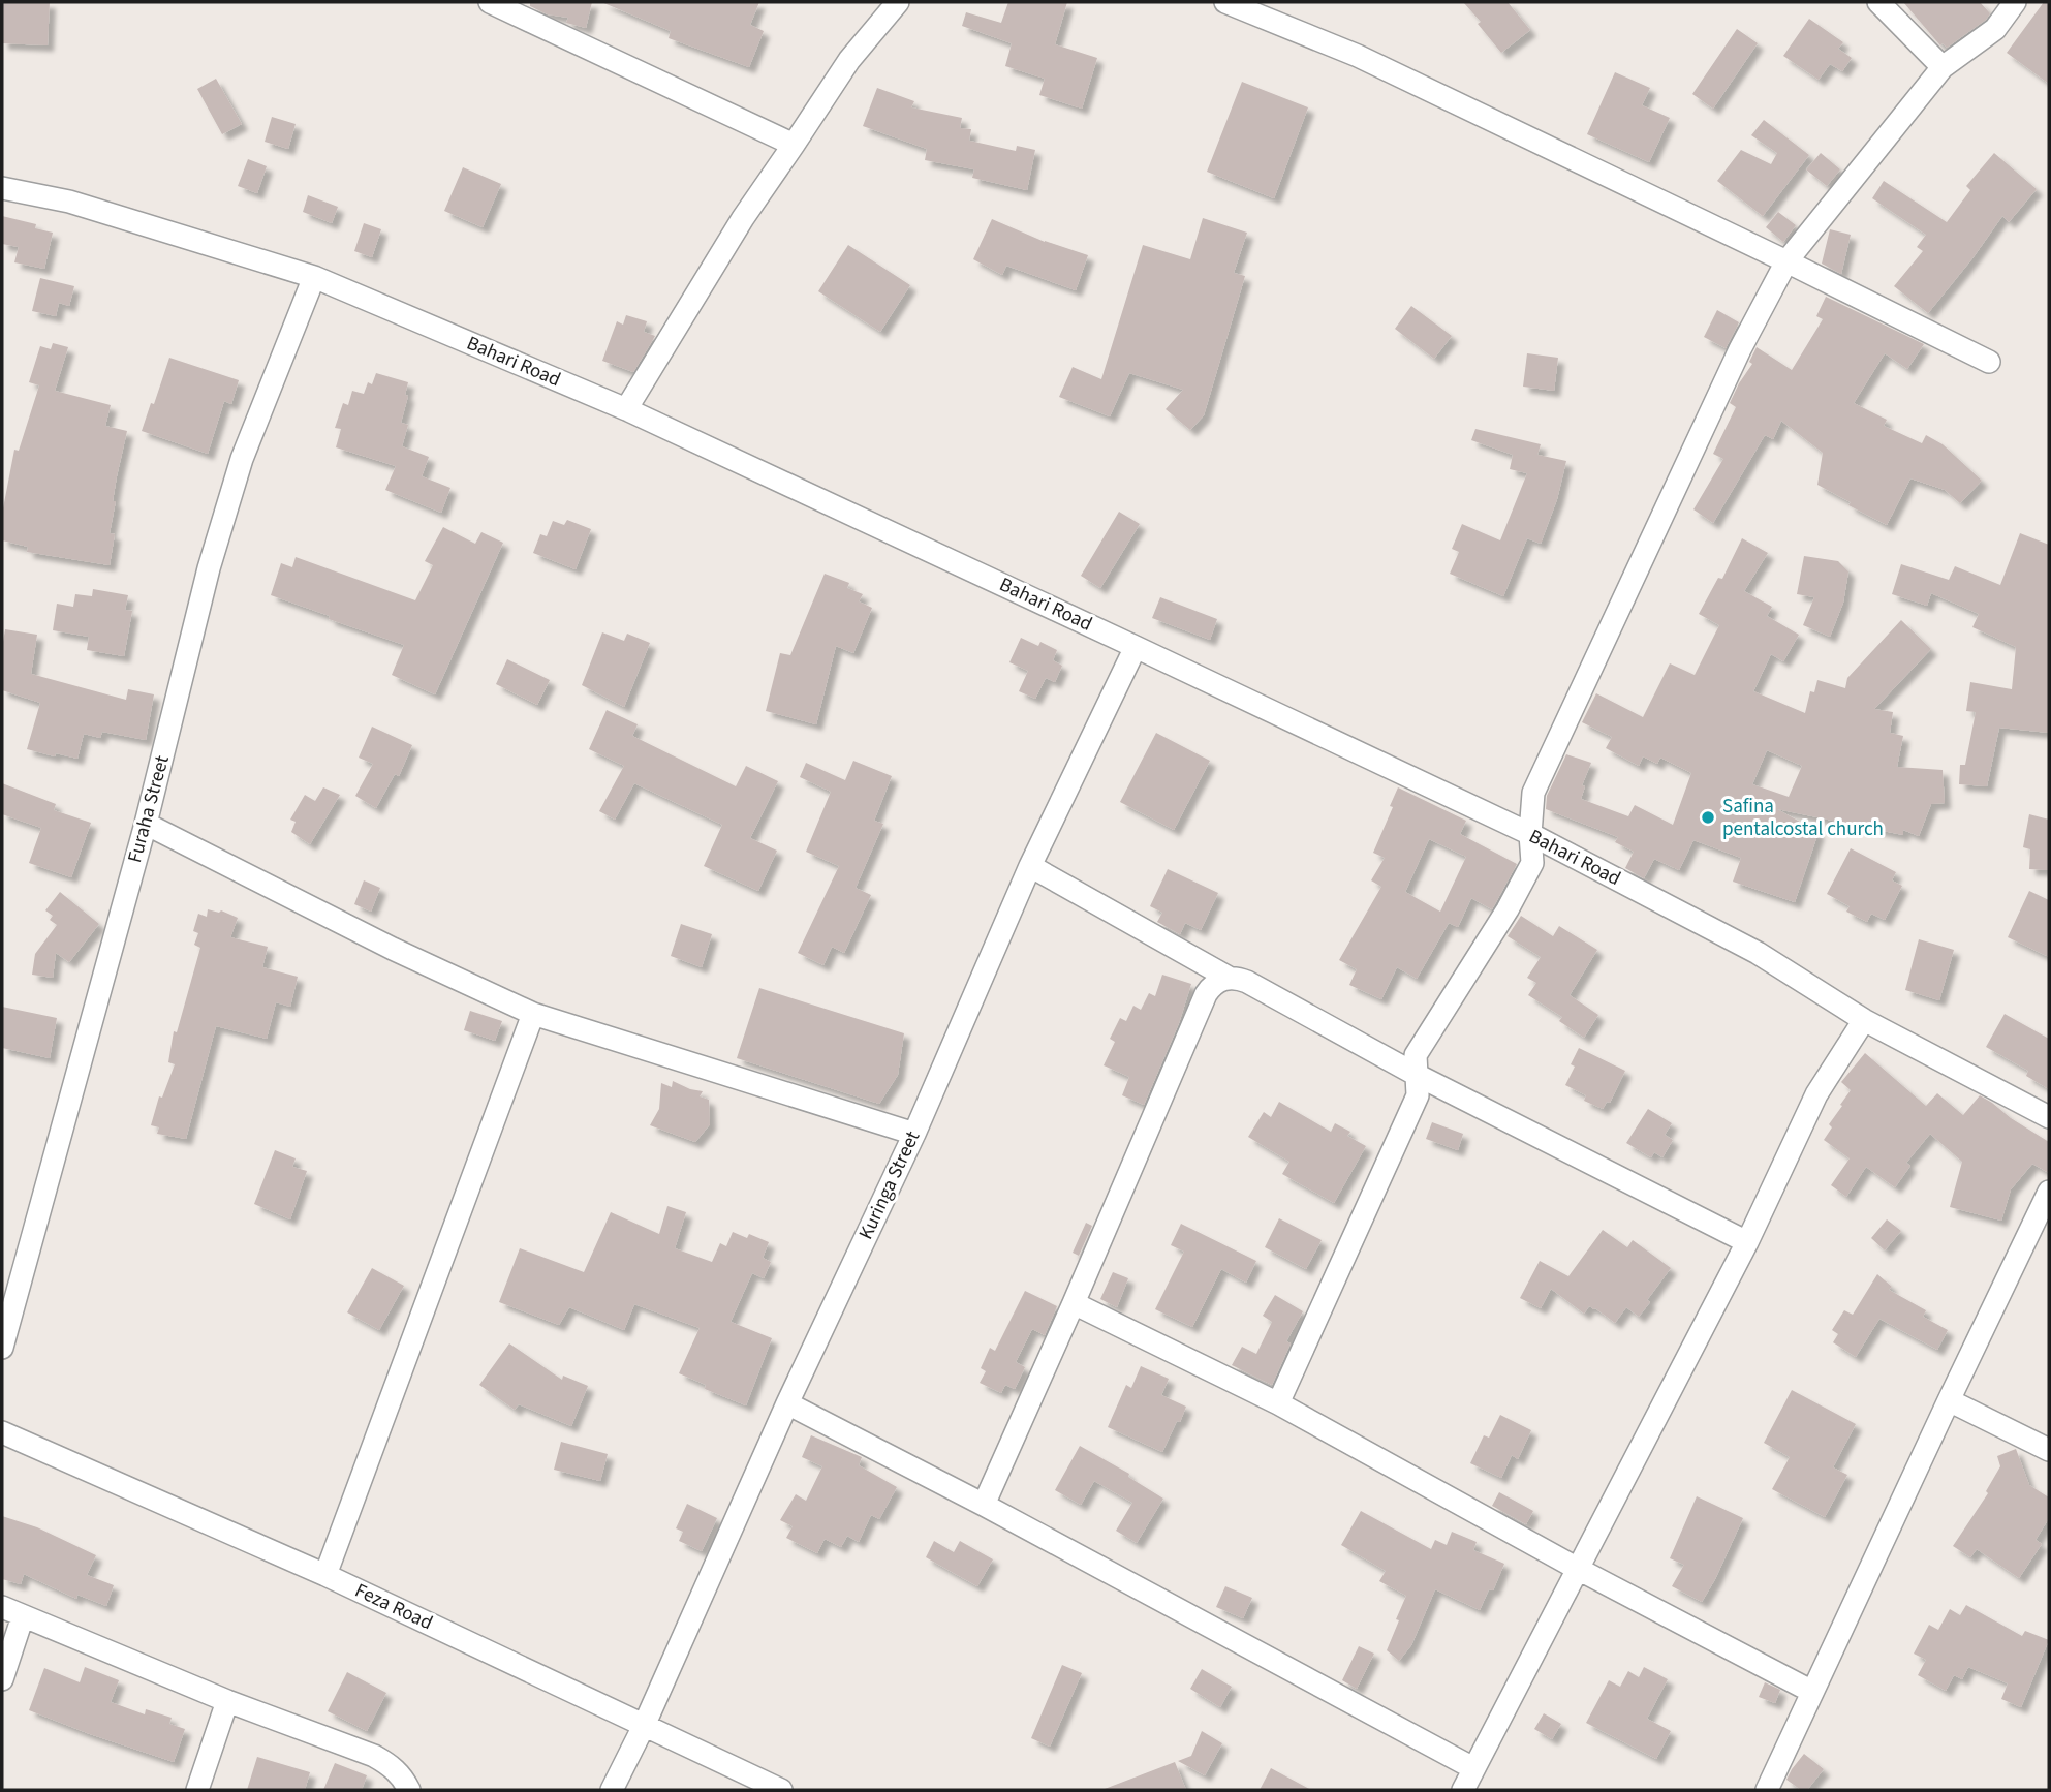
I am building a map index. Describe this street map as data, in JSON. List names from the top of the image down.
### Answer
{
  "streets": {
    "street": [
      "Bahari Road",
      "Furaha Street",
      "Kuringa Street",
      "Feza Road"
    ]
  },
  "crossings": [
    ["Bahari Road", "Furaha Street"],
    ["Bahari Road", "Kuringa Street"],
    ["Kuringa Street", "Feza Road"]
  ],
  "places": ["Safina pentalcostal church"]
}
